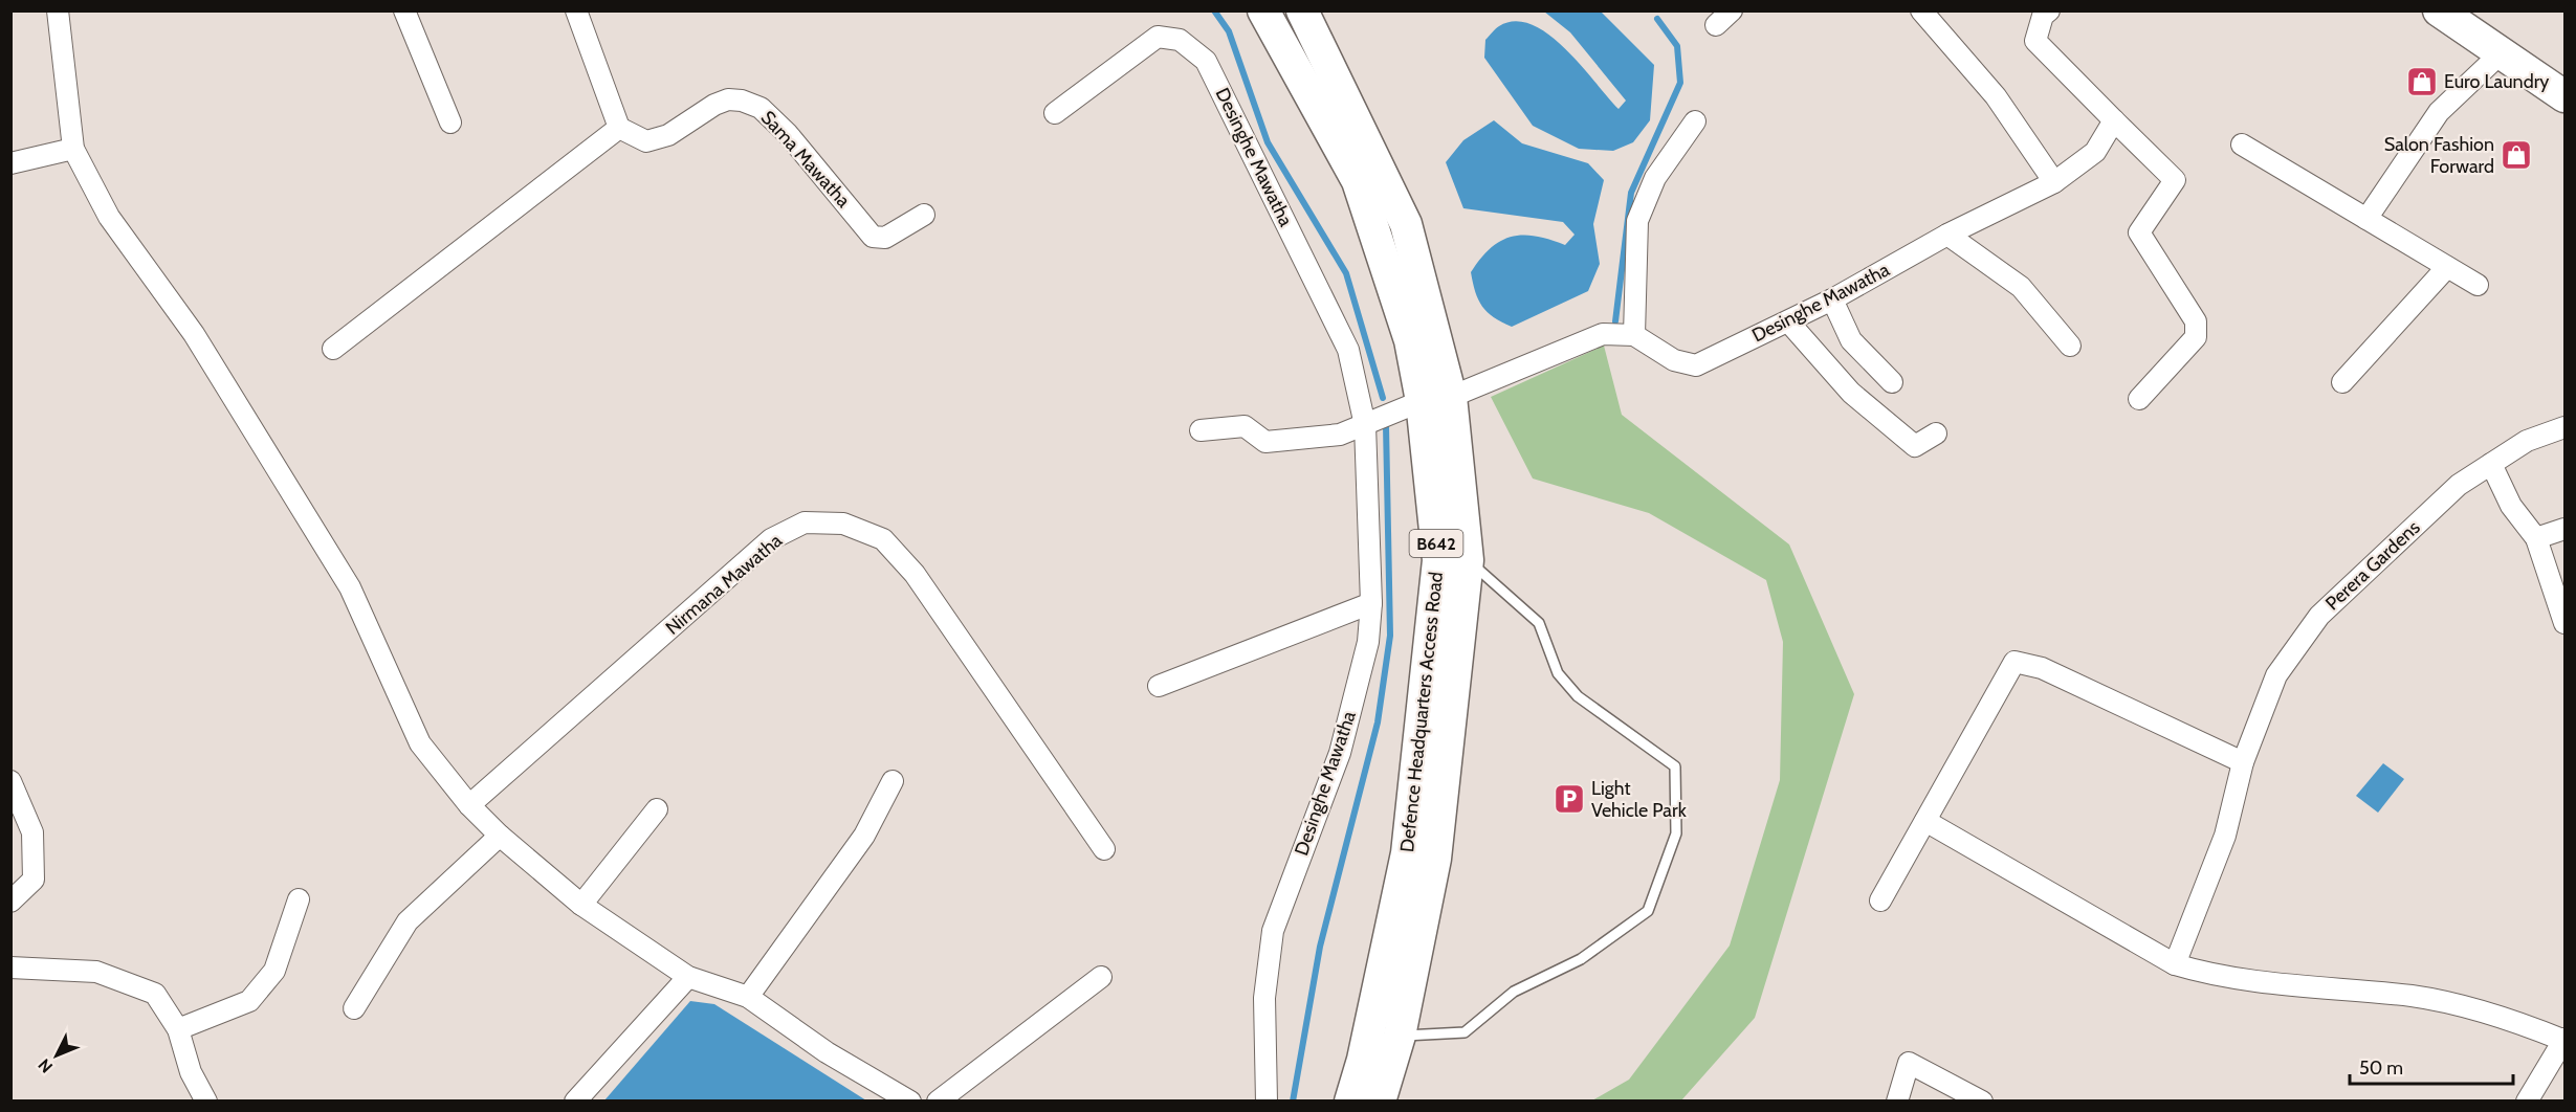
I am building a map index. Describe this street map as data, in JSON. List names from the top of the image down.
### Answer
{
  "streets": {
    "main road": ["B642", "Defence Headquarters Access Road"],
    "street": [
      "Desinghe Mawatha",
      "Sama Mawatha",
      "Perera Gardens",
      "Nirmana Mawatha"
    ]
  },
  "places": {
    "shop": ["Euro Laundry", "Salon Fashion Forward"],
    "parking": ["Light Vehicle Park"]
  },
  "scale_bar": "50 m",
  "north": "bottom left"
}
